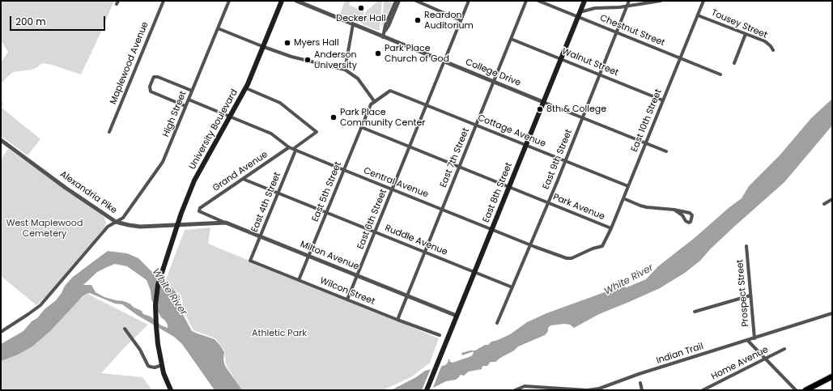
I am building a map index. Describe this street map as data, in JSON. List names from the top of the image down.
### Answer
{
  "streets": {
    "main road": ["University Boulevard", "East 8th Street"],
    "street": [
      "Tousey Street",
      "Chestnut Street",
      "Walnut Street",
      "Maplewood Avenue",
      "College Drive",
      "High Street",
      "East 10th Street",
      "Cottage Avenue",
      "East 7th Street",
      "East 9th Street",
      "Grand Avenue",
      "Central Avenue",
      "East 5th Street",
      "Alexandria Pike",
      "East 4th Street",
      "Park Avenue",
      "East 6th Street",
      "Ruddle Avenue",
      "Milton Avenue",
      "Wilcon Street",
      "Prospect Street",
      "Indian Trail",
      "Home Avenue"
    ]
  },
  "crossings": [
    ["Tousey Street", "East 10th Street"],
    ["Chestnut Street", "East 10th Street"],
    ["Chestnut Street", "East 9th Street"],
    ["Chestnut Street", "East 8th Street"],
    ["Walnut Street", "East 10th Street"],
    ["Walnut Street", "East 7th Street"],
    ["Walnut Street", "East 9th Street"],
    ["Walnut Street", "East 8th Street"],
    ["College Drive", "East 10th Street"],
    ["College Drive", "East 7th Street"],
    ["College Drive", "East 9th Street"],
    ["College Drive", "East 8th Street"],
    ["College Drive", "East 6th Street"],
    ["High Street", "Central Avenue"],
    ["High Street", "Alexandria Pike"],
    ["East 10th Street", "Cottage Avenue"],
    ["East 10th Street", "Central Avenue"],
    ["East 10th Street", "Park Avenue"],
    ["University Boulevard", "Grand Avenue"],
    ["University Boulevard", "Central Avenue"],
    ["University Boulevard", "Alexandria Pike"],
    ["Cottage Avenue", "East 7th Street"],
    ["Cottage Avenue", "East 9th Street"],
    ["Cottage Avenue", "East 5th Street"],
    ["Cottage Avenue", "East 8th Street"],
    ["Cottage Avenue", "East 6th Street"],
    ["East 7th Street", "Central Avenue"],
    ["East 7th Street", "Park Avenue"],
    ["East 7th Street", "Ruddle Avenue"],
    ["East 7th Street", "Milton Avenue"],
    ["East 7th Street", "Wilcon Street"],
    ["East 9th Street", "Central Avenue"],
    ["East 9th Street", "Park Avenue"],
    ["East 9th Street", "Ruddle Avenue"],
    ["Grand Avenue", "Central Avenue"],
    ["Grand Avenue", "East 4th Street"],
    ["Grand Avenue", "Ruddle Avenue"],
    ["Grand Avenue", "Milton Avenue"],
    ["Central Avenue", "East 5th Street"],
    ["Central Avenue", "East 8th Street"],
    ["Central Avenue", "East 4th Street"],
    ["Central Avenue", "East 6th Street"],
    ["East 5th Street", "Park Avenue"],
    ["East 5th Street", "Ruddle Avenue"],
    ["East 5th Street", "Milton Avenue"],
    ["East 5th Street", "Wilcon Street"],
    ["Alexandria Pike", "Milton Avenue"],
    ["East 8th Street", "Park Avenue"],
    ["East 8th Street", "Ruddle Avenue"],
    ["East 8th Street", "Milton Avenue"],
    ["East 4th Street", "Ruddle Avenue"],
    ["East 4th Street", "Milton Avenue"],
    ["East 4th Street", "Wilcon Street"],
    ["Park Avenue", "East 6th Street"],
    ["East 6th Street", "Ruddle Avenue"],
    ["East 6th Street", "Milton Avenue"],
    ["East 6th Street", "Wilcon Street"],
    ["Prospect Street", "Indian Trail"]
  ],
  "water": ["White River"],
  "parks": ["West Maplewood Cemetery", "Athletic Park"],
  "places": [
    "Decker Hall",
    "Reardon Auditorium",
    "Myers Hall",
    "Park Place Church of God",
    "Anderson University",
    "8th & College",
    "Park Place Community Center"
  ],
  "scale_bar": "200 m"
}
